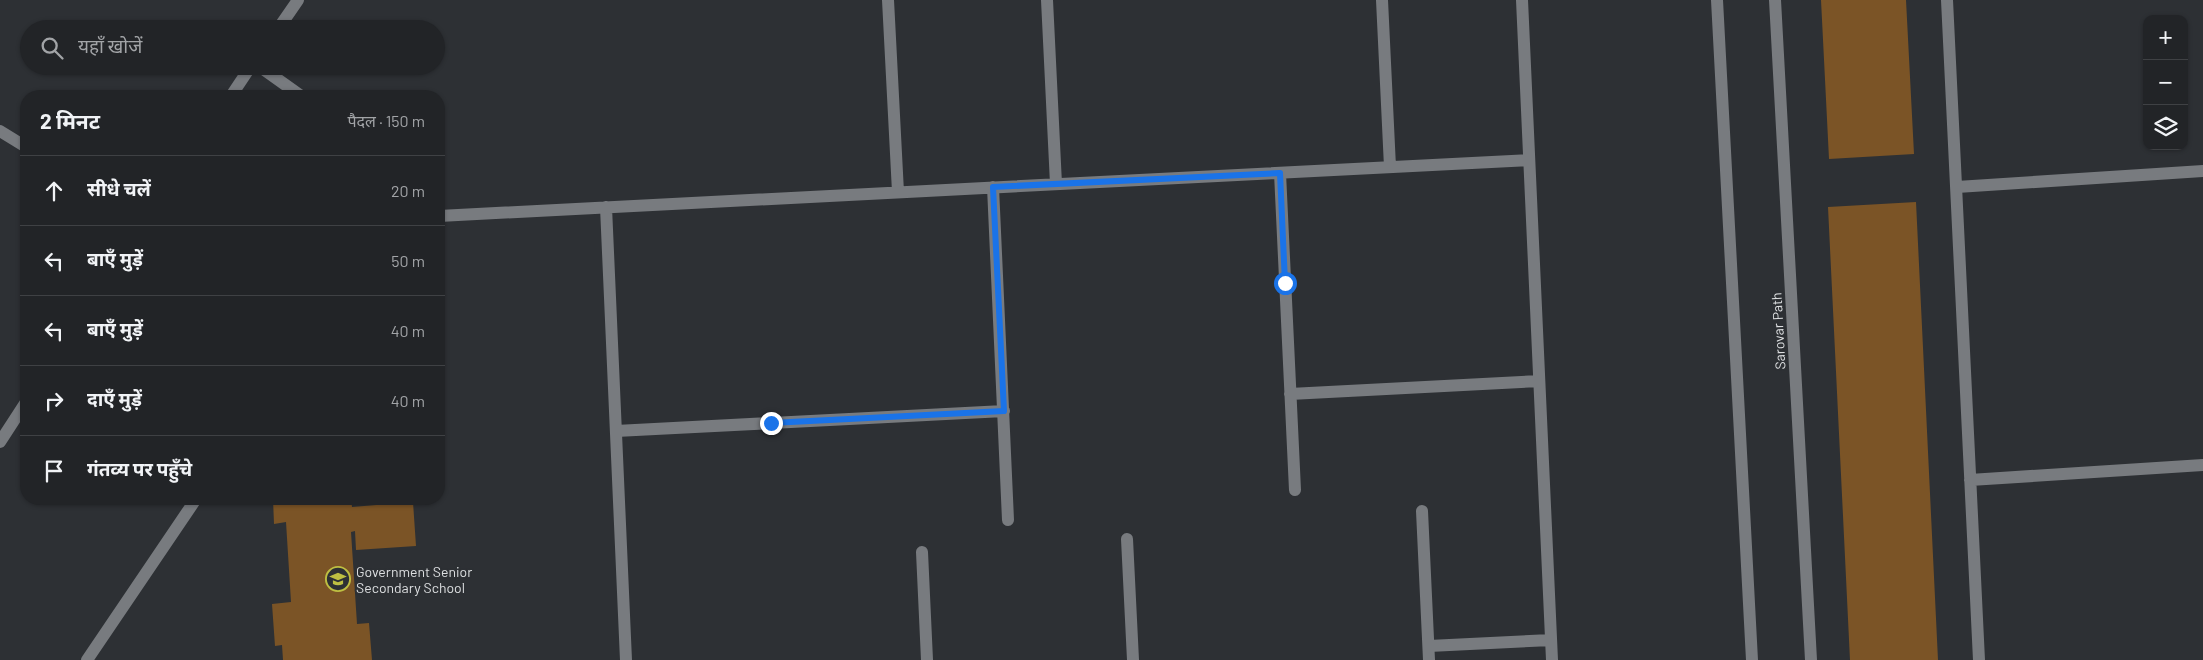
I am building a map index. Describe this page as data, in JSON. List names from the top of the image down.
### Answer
{
  "streets": {
    "street": ["Sarovar Path"]
  },
  "places": {
    "school or university": ["Government Senior Secondary School"]
  },
  "page": {
    "map_buttons": ["+", "−"],
    "search": "यहाँ खोजें",
    "heading": ["2 मिनट", "पैदल · 150 m"],
    "list": [
      ["सीधे चलें", "20 m"],
      ["बाएँ मुड़ें", "50 m"],
      ["बाएँ मुड़ें", "40 m"],
      ["दाएँ मुड़ें", "40 m"],
      "गंतव्य पर पहुँचे"
    ]
  }
}
